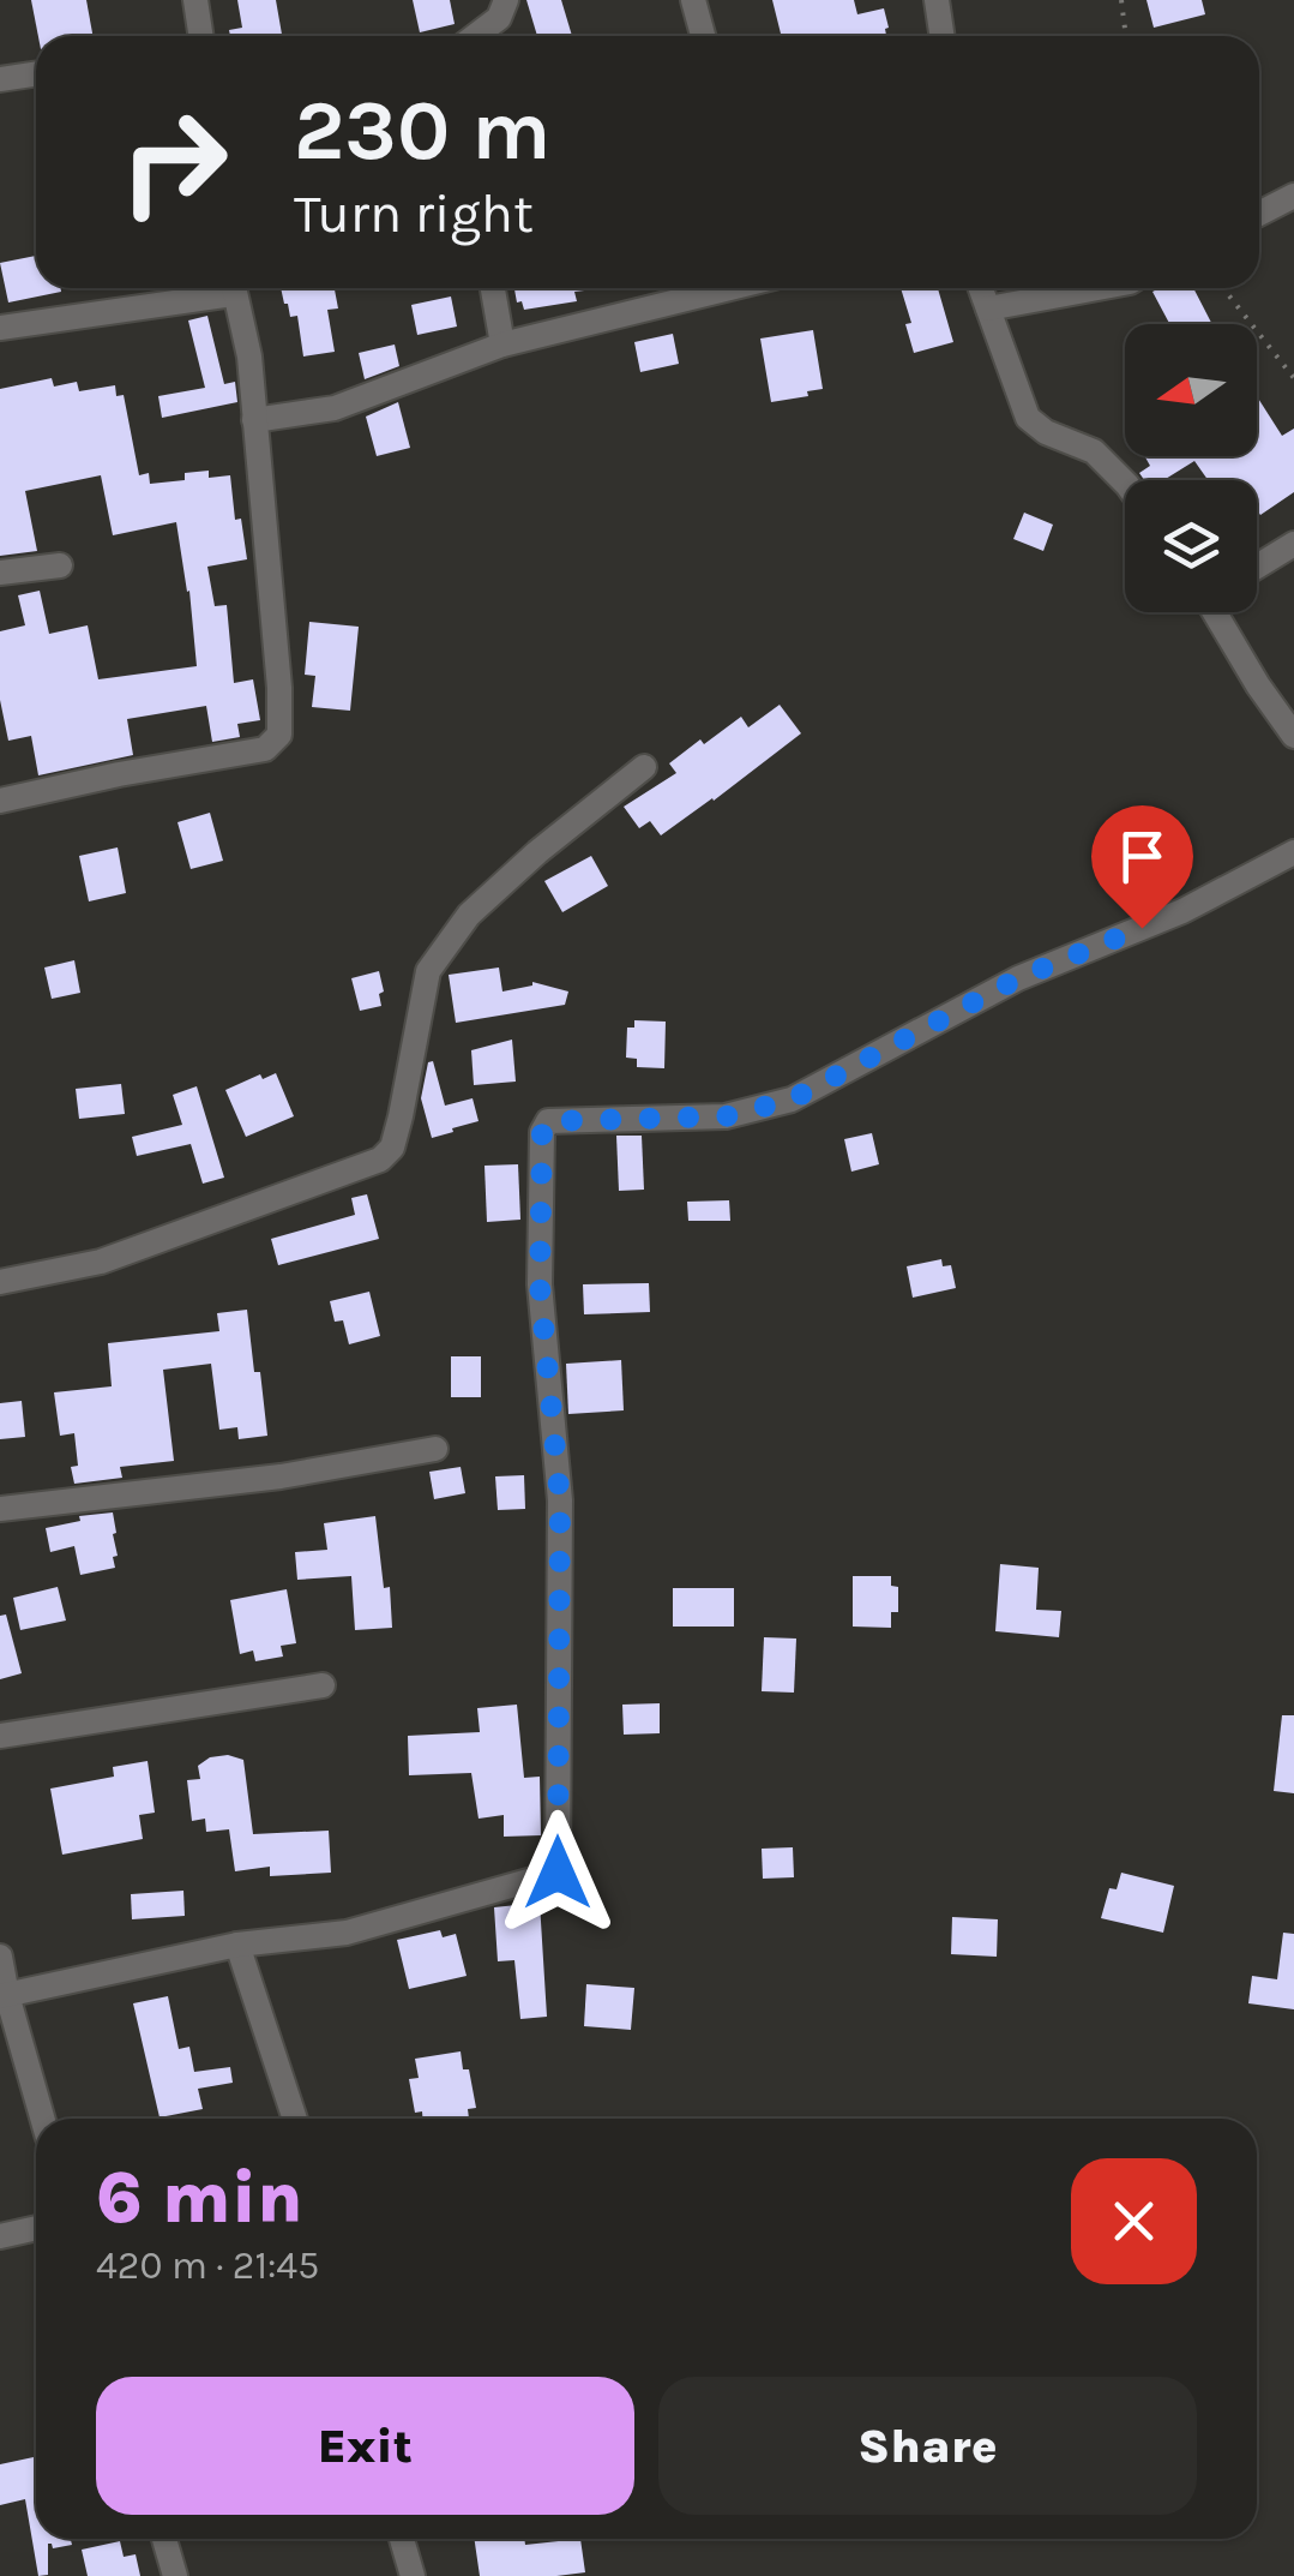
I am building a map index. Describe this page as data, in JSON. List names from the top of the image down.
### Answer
{
  "north": "left",
  "page": {
    "turn": ["230 m", "Turn right"],
    "heading": ["6 min", "420 m · 21:45"],
    "buttons": ["Exit", "Share"]
  }
}
